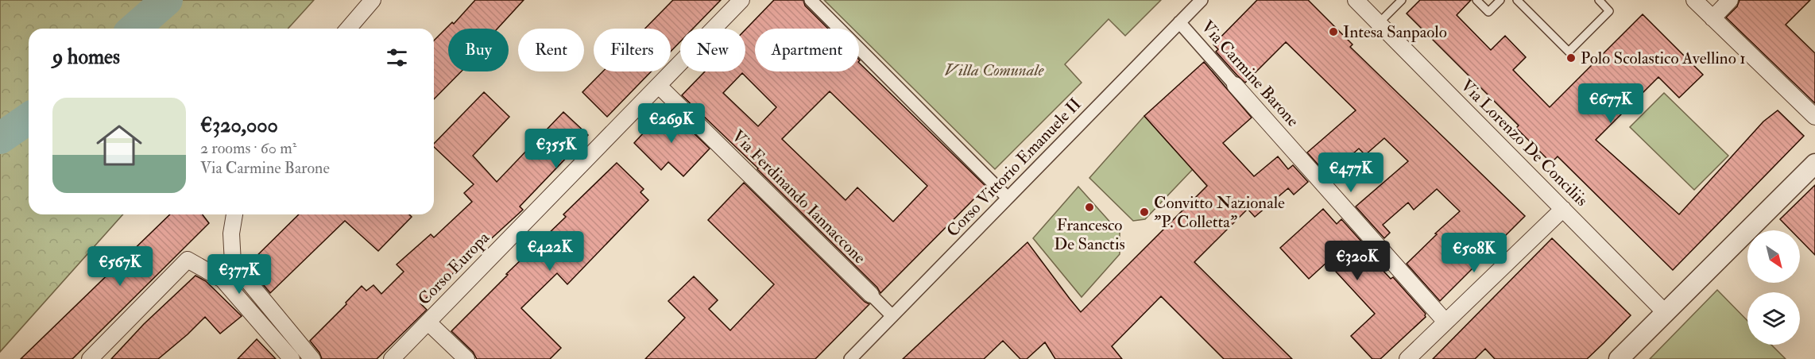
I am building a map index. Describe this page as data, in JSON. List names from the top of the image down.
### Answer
{
  "streets": {
    "street": [
      "Via Carmine Barone",
      "Via Lorenzo De Conciliis",
      "Corso Vittorio Emanuele II",
      "Via Ferdinando Iannaccone",
      "Corso Europa"
    ]
  },
  "crossings": [
    ["Via Carmine Barone", "Corso Vittorio Emanuele II"],
    ["Corso Vittorio Emanuele II", "Via Ferdinando Iannaccone"],
    ["Via Ferdinando Iannaccone", "Corso Europa"]
  ],
  "parks": ["Villa Comunale"],
  "places": [
    "Intesa Sanpaolo",
    "Polo Scolastico Avellino 1",
    "Francesco De Sanctis",
    "Convitto Nazionale \"P. Colletta\""
  ],
  "north": "bottom right",
  "page": {
    "chip": [
      "Buy",
      "Rent",
      "Filters",
      "New",
      "Apartment"
    ],
    "heading": "9 homes",
    "price": [
      "€677K",
      "€269K",
      "€355K",
      "€477K",
      "€422K",
      "€508K",
      "€320K",
      "€567K",
      "€377K"
    ],
    "list": [
      {
        "name": "€320,000",
        "note": "2 rooms · 60 m² · Via Carmine Barone"
      }
    ]
  }
}
